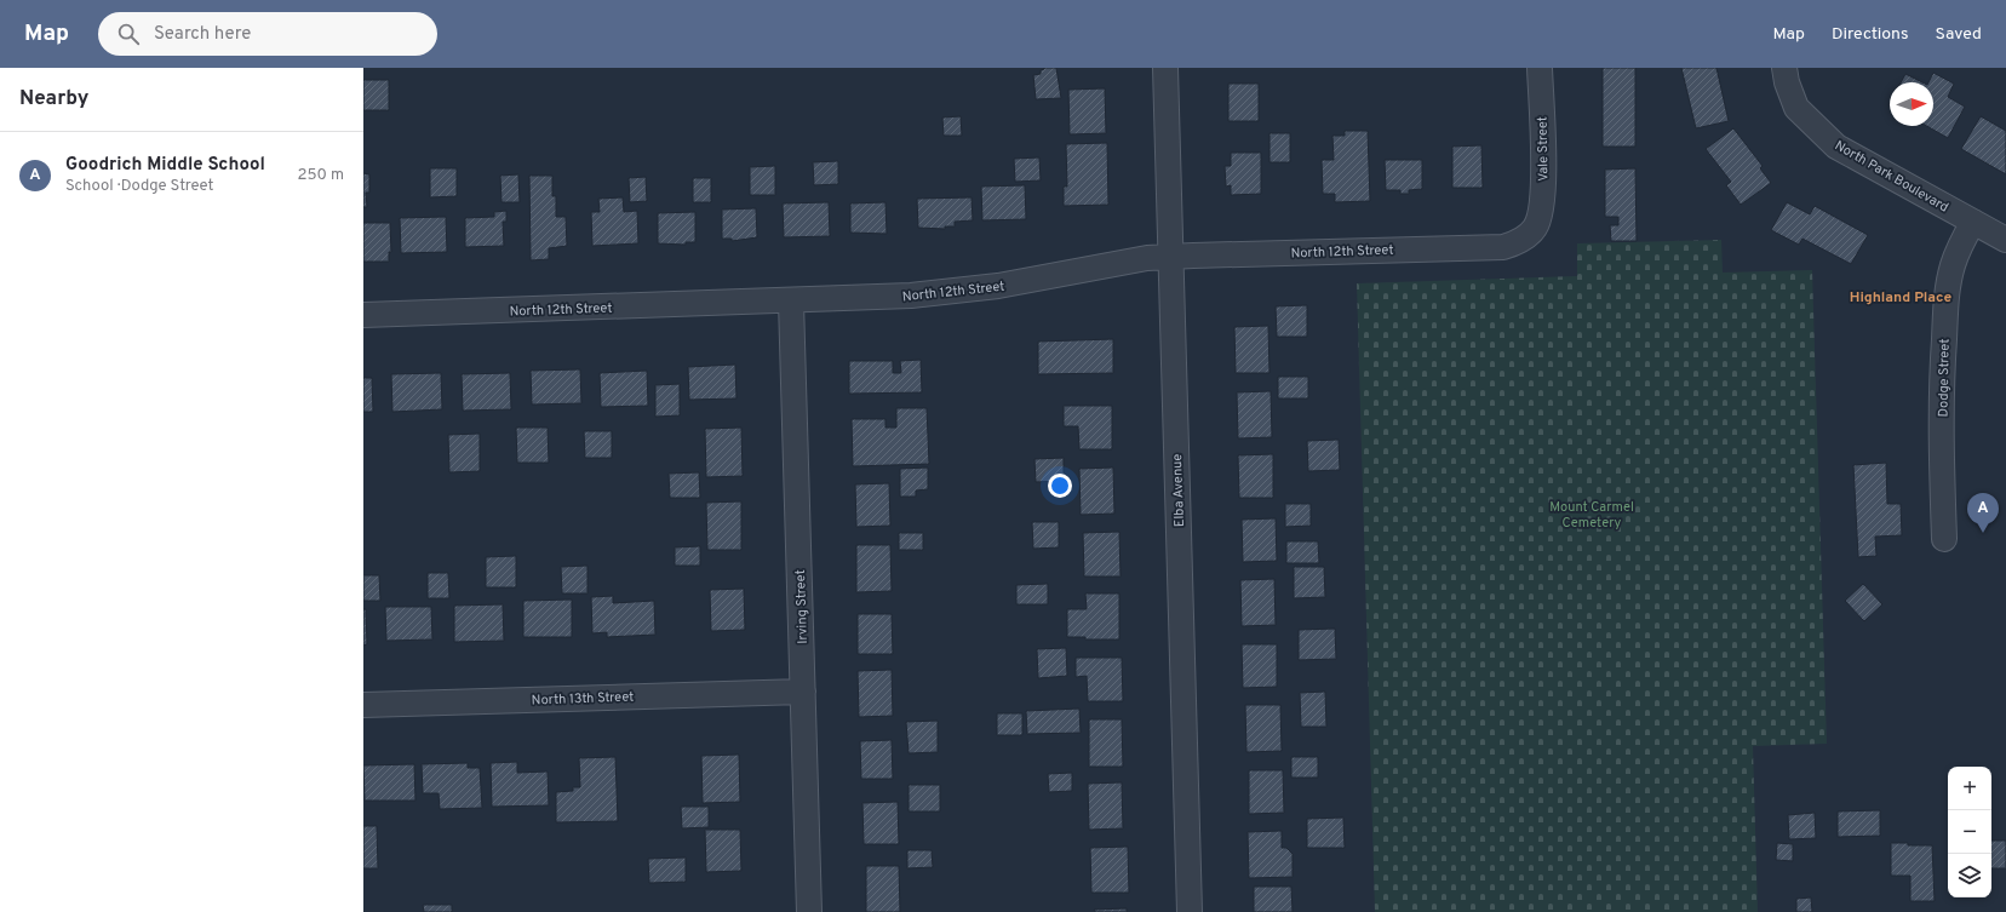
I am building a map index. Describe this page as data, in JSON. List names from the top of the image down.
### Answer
{
  "streets": {
    "street": [
      "Vale Street",
      "North Park Boulevard",
      "North 12th Street",
      "Dodge Street",
      "Elba Avenue",
      "Irving Street",
      "North 13th Street"
    ]
  },
  "crossings": [
    ["Vale Street", "North 12th Street"],
    ["North Park Boulevard", "Dodge Street"],
    ["North 12th Street", "Elba Avenue"],
    ["North 12th Street", "Irving Street"],
    ["Irving Street", "North 13th Street"]
  ],
  "districts": ["Highland Place"],
  "parks": ["Mount Carmel Cemetery"],
  "north": "right",
  "page": {
    "header": "Map",
    "search": "Search here",
    "nav": ["Map", "Directions", "Saved"],
    "heading": "Nearby",
    "list": [
      {
        "mark": "A",
        "name": "Goodrich Middle School",
        "note": "School · Dodge Street",
        "value": "250 m"
      }
    ],
    "pins": "A",
    "map_buttons": ["+", "−"]
  }
}
